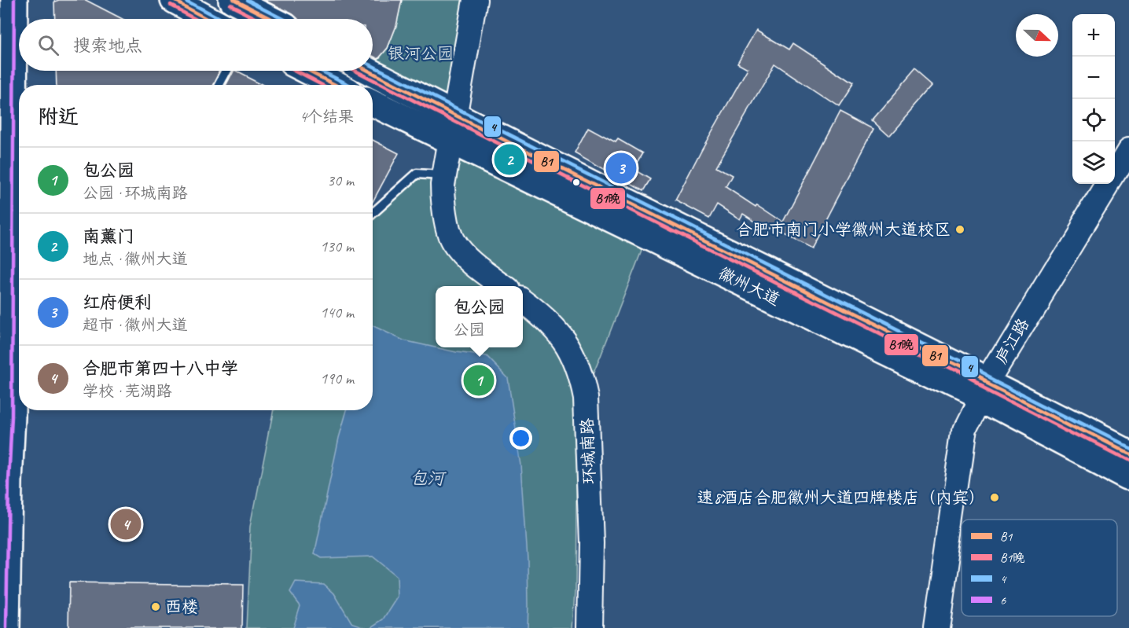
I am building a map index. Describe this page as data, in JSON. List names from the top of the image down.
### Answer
{
  "streets": {
    "main road": ["徽州大道"],
    "street": ["庐江路", "环城南路"]
  },
  "crossings": [
    ["徽州大道", "庐江路"]
  ],
  "water": ["包河"],
  "parks": ["银河公园"],
  "places": ["合肥市南门小学徽州大道校区", "速8酒店合肥徽州大道四牌楼店（内宾）", "西楼"],
  "lines": [
    "transit line B1",
    "transit line 4",
    "transit line 6",
    "transit line B1晚"
  ],
  "legend": [
    "B1",
    "B1晚",
    "4",
    "6"
  ],
  "north": "right",
  "page": {
    "map_buttons": ["+", "−"],
    "search": "搜索地点",
    "heading": ["附近", "4个结果"],
    "pins": [
      "2",
      "3",
      "1",
      "4"
    ],
    "list": [
      {
        "mark": "1",
        "name": "包公园",
        "note": "公园 · 环城南路",
        "value": "30 m"
      },
      {
        "mark": "2",
        "name": "南薰门",
        "note": "地点 · 徽州大道",
        "value": "130 m"
      },
      {
        "mark": "3",
        "name": "红府便利",
        "note": "超市 · 徽州大道",
        "value": "140 m"
      },
      {
        "mark": "4",
        "name": "合肥市第四十八中学",
        "note": "学校 · 芜湖路",
        "value": "190 m"
      }
    ],
    "popup": ["包公园", "公园"]
  }
}
